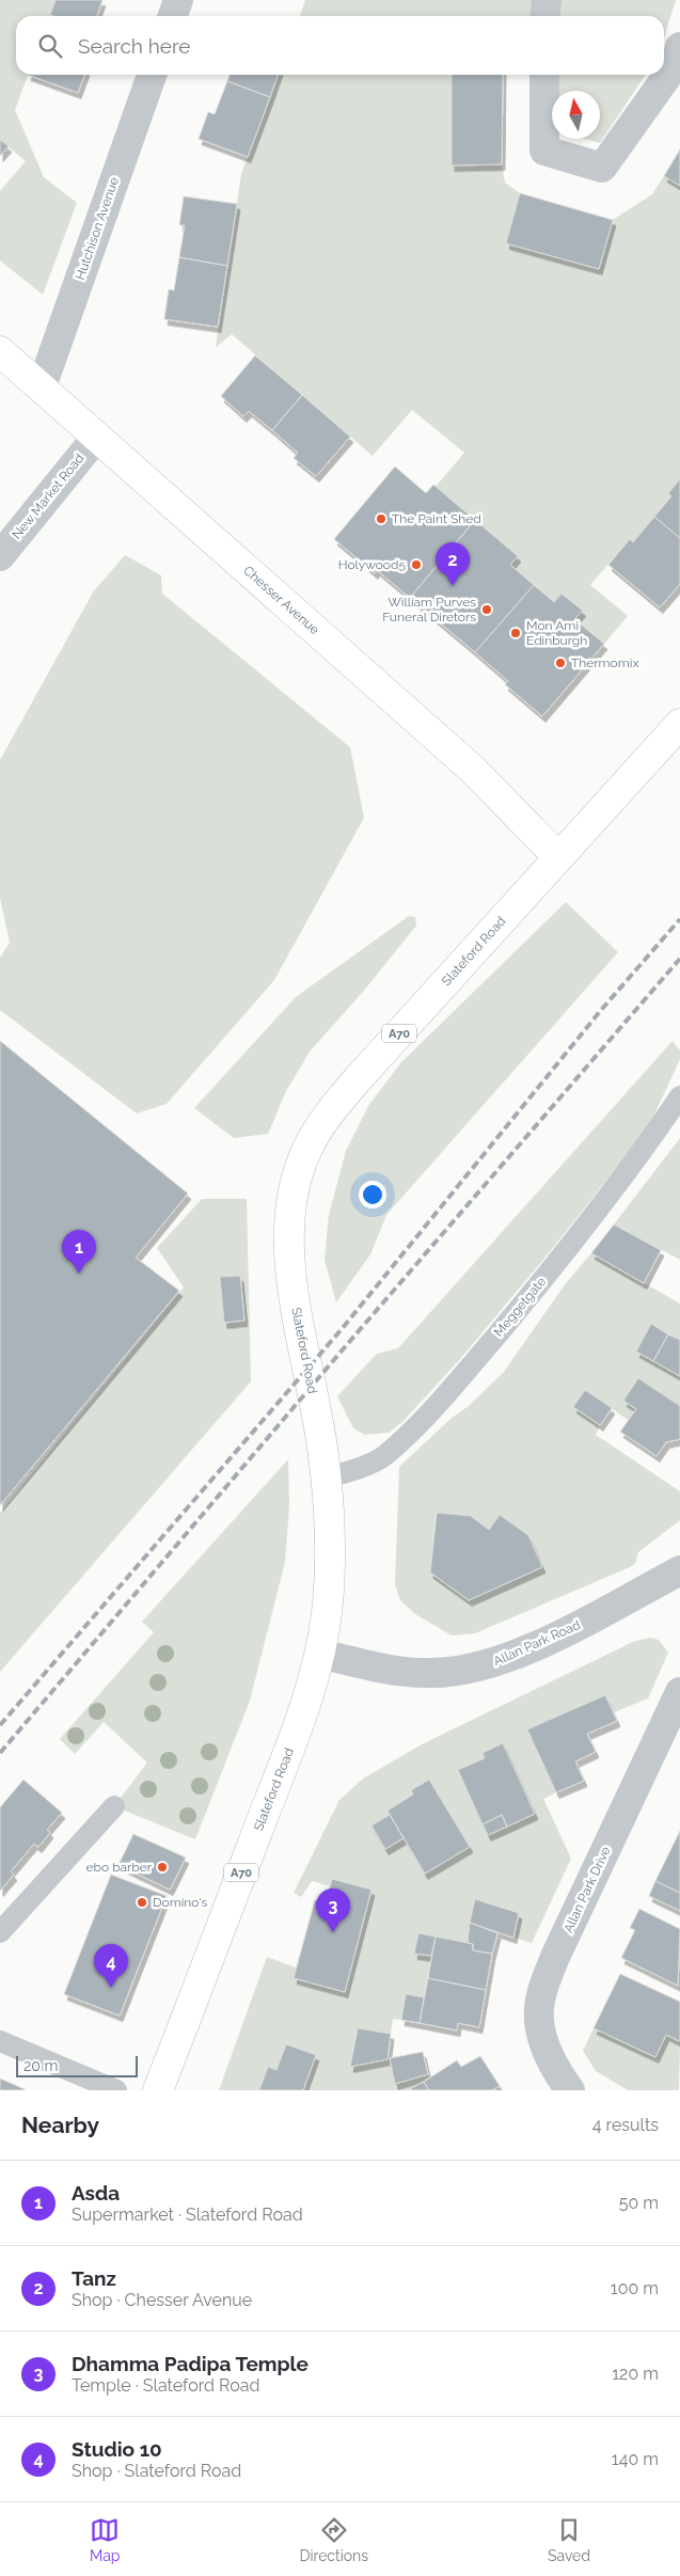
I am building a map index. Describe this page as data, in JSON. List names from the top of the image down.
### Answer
{
  "streets": {
    "main road": ["Chesser Avenue", "Slateford Road", "A70"],
    "street": [
      "Hutchison Avenue",
      "New Market Road",
      "Allan Park Road",
      "Allan Park Drive"
    ],
    "lane": ["Meggetgate"]
  },
  "crossings": [
    ["Hutchison Avenue", "Chesser Avenue"],
    ["New Market Road", "Chesser Avenue"],
    ["Chesser Avenue", "Slateford Road"],
    ["Slateford Road", "Meggetgate"],
    ["Slateford Road", "Allan Park Road"]
  ],
  "places": [
    "The Paint Shed",
    "Holywood5",
    "William Purves Funeral Diretors",
    "Mon Ami Edinburgh",
    "Thermomix",
    "ebo barber",
    "Domino's"
  ],
  "scale_bar": "20 m",
  "north": "top",
  "page": {
    "search": "Search here",
    "pins": [
      "2",
      "1",
      "3",
      "4"
    ],
    "scale": "20 m",
    "heading": ["Nearby", "4 results"],
    "list": [
      {
        "mark": "1",
        "name": "Asda",
        "note": "Supermarket · Slateford Road",
        "value": "50 m"
      },
      {
        "mark": "2",
        "name": "Tanz",
        "note": "Shop · Chesser Avenue",
        "value": "100 m"
      },
      {
        "mark": "3",
        "name": "Dhamma Padipa Temple",
        "note": "Temple · Slateford Road",
        "value": "120 m"
      },
      {
        "mark": "4",
        "name": "Studio 10",
        "note": "Shop · Slateford Road",
        "value": "140 m"
      }
    ],
    "nav": ["Map", "Directions", "Saved"]
  }
}
